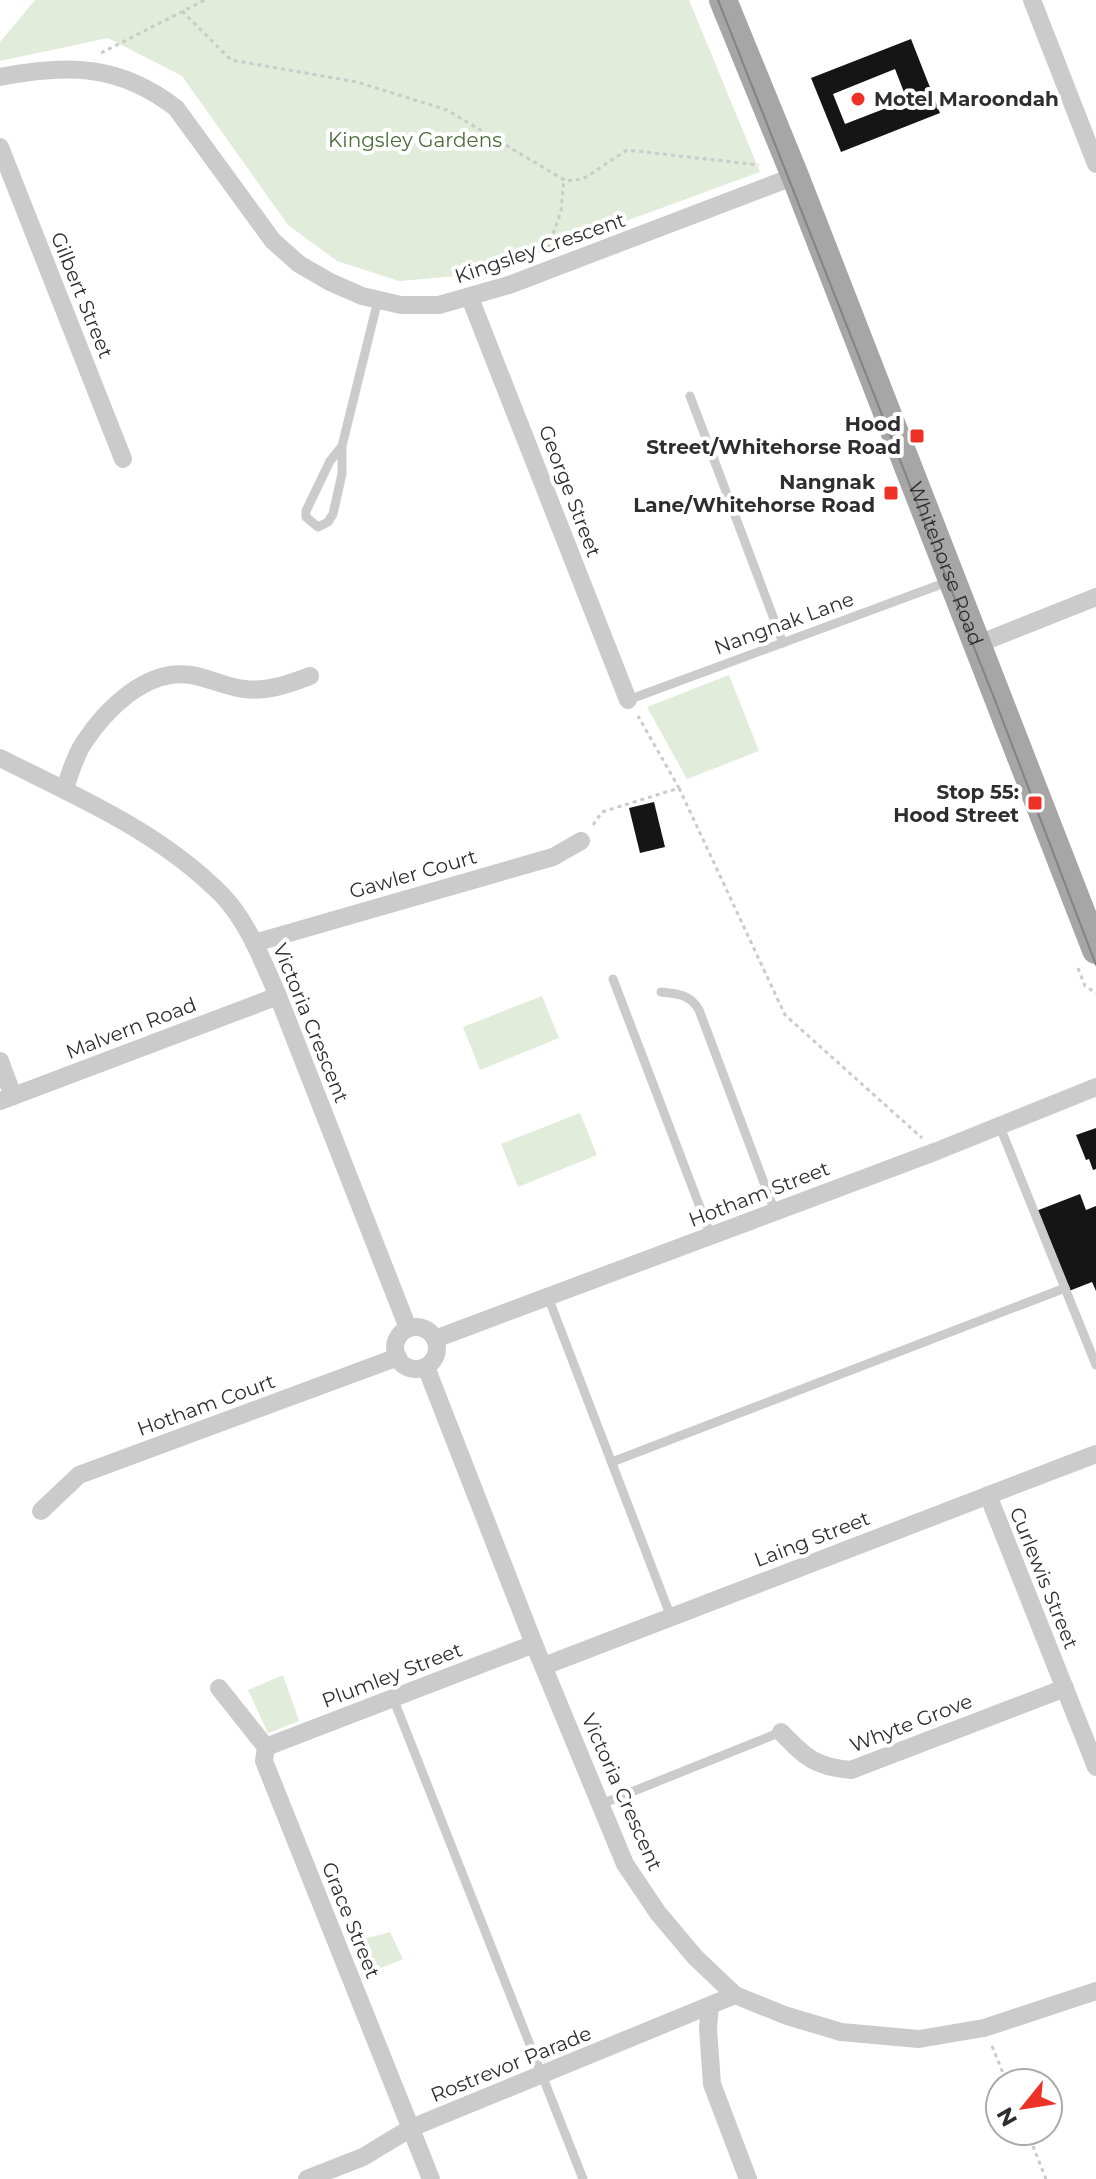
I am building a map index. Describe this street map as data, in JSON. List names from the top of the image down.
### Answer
{
  "streets": {
    "main road": ["Whitehorse Road"],
    "street": [
      "Kingsley Crescent",
      "Gilbert Street",
      "George Street",
      "Gawler Court",
      "Victoria Crescent",
      "Malvern Road",
      "Hotham Street",
      "Hotham Court",
      "Laing Street",
      "Curlewis Street",
      "Plumley Street",
      "Whyte Grove",
      "Grace Street",
      "Rostrevor Parade"
    ],
    "lane": ["Nangnak Lane"]
  },
  "crossings": [
    ["Kingsley Crescent", "George Street"],
    ["Kingsley Crescent", "Whitehorse Road"],
    ["George Street", "Nangnak Lane"],
    ["Whitehorse Road", "Nangnak Lane"],
    ["Gawler Court", "Victoria Crescent"],
    ["Victoria Crescent", "Malvern Road"],
    ["Victoria Crescent", "Hotham Street"],
    ["Victoria Crescent", "Hotham Court"],
    ["Victoria Crescent", "Laing Street"],
    ["Victoria Crescent", "Plumley Street"],
    ["Victoria Crescent", "Rostrevor Parade"],
    ["Hotham Street", "Hotham Court"],
    ["Laing Street", "Curlewis Street"],
    ["Curlewis Street", "Whyte Grove"],
    ["Plumley Street", "Grace Street"],
    ["Grace Street", "Rostrevor Parade"]
  ],
  "parks": ["Kingsley Gardens"],
  "places": {
    "other": ["Motel Maroondah"],
    "transit": ["Hood Street/Whitehorse Road", "Nangnak Lane/Whitehorse Road", "Stop 55: Hood Street"]
  },
  "north": "bottom left"
}
